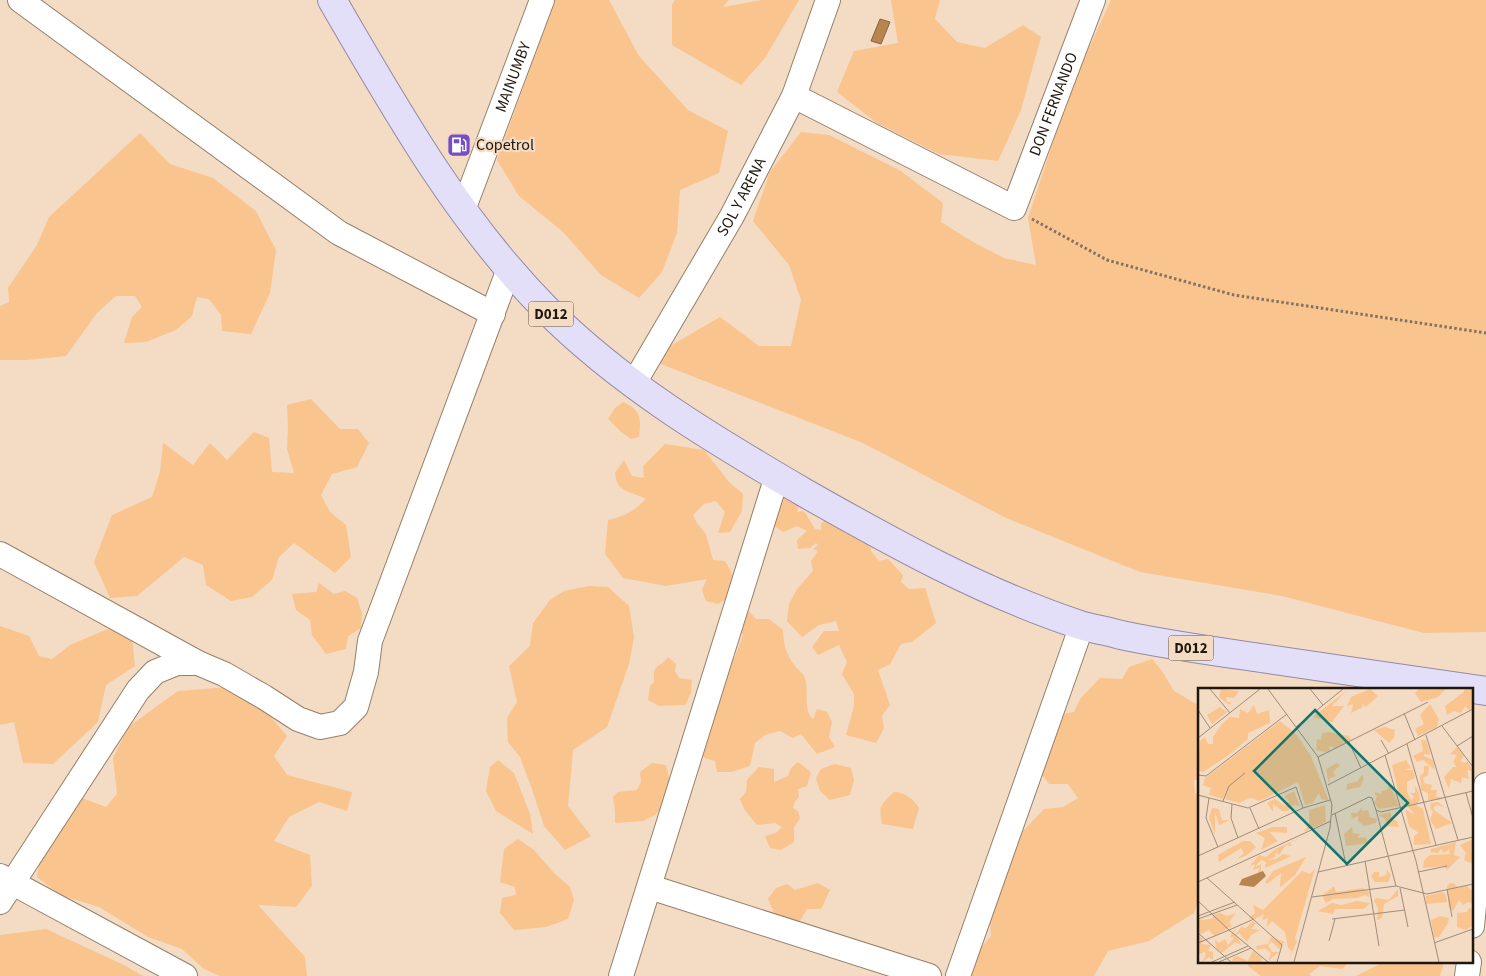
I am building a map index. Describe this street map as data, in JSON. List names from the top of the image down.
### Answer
{
  "streets": {
    "main road": ["D012"],
    "street": ["MAINUMBY", "DON FERNANDO", "SOL Y ARENA"]
  },
  "crossings": [
    ["MAINUMBY", "D012"],
    ["SOL Y ARENA", "D012"]
  ],
  "places": {
    "fuel station": ["Copetrol"]
  }
}
